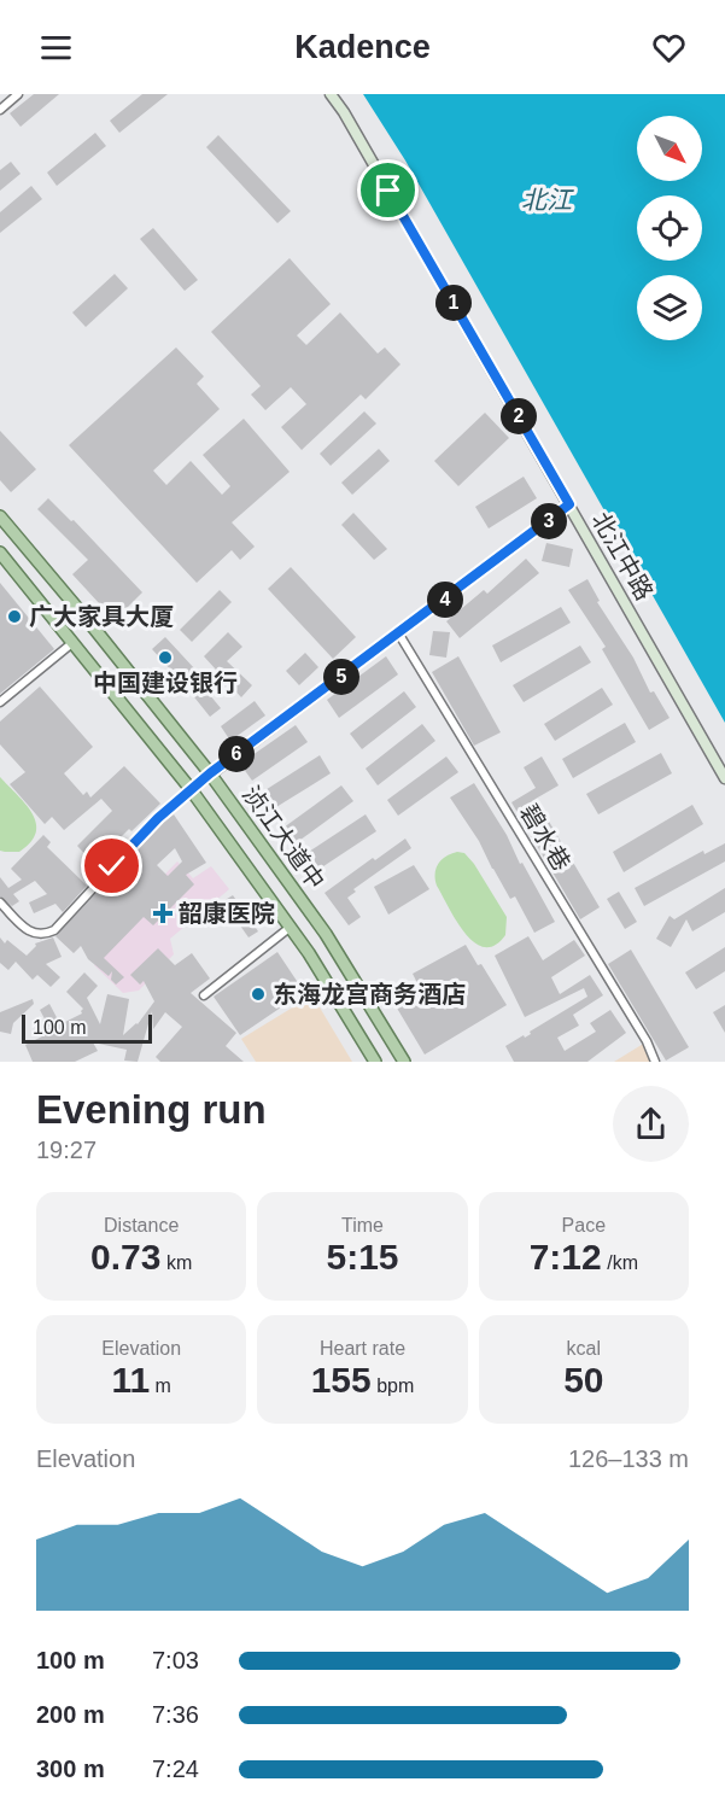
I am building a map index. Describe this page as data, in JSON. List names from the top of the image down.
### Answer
{
  "streets": {
    "main road": ["浈江大道中"],
    "street": ["北江中路", "碧水巷"]
  },
  "water": ["北江"],
  "places": {
    "other": ["广大家具大厦", "中国建设银行", "东海龙宫商务酒店"],
    "health": ["韶康医院"]
  },
  "scale_bar": "100 m",
  "north": "bottom right",
  "page": {
    "header": "Kadence",
    "pins": [
      "1",
      "2",
      "3",
      "4",
      "5",
      "6"
    ],
    "scale": "100 m",
    "heading": ["Evening run", "19:27"],
    "stats": [
      ["Distance", "0.73 km"],
      ["Time", "5:15"],
      ["Pace", "7:12 /km"],
      ["Elevation", "11 m"],
      ["Heart rate", "155 bpm"],
      ["kcal", "50"]
    ],
    "chart": ["Elevation", "126–133 m"],
    "list": [
      {
        "name": "100 m",
        "note": "7:03"
      },
      {
        "name": "200 m",
        "note": "7:36"
      },
      {
        "name": "300 m",
        "note": "7:24"
      }
    ]
  }
}
